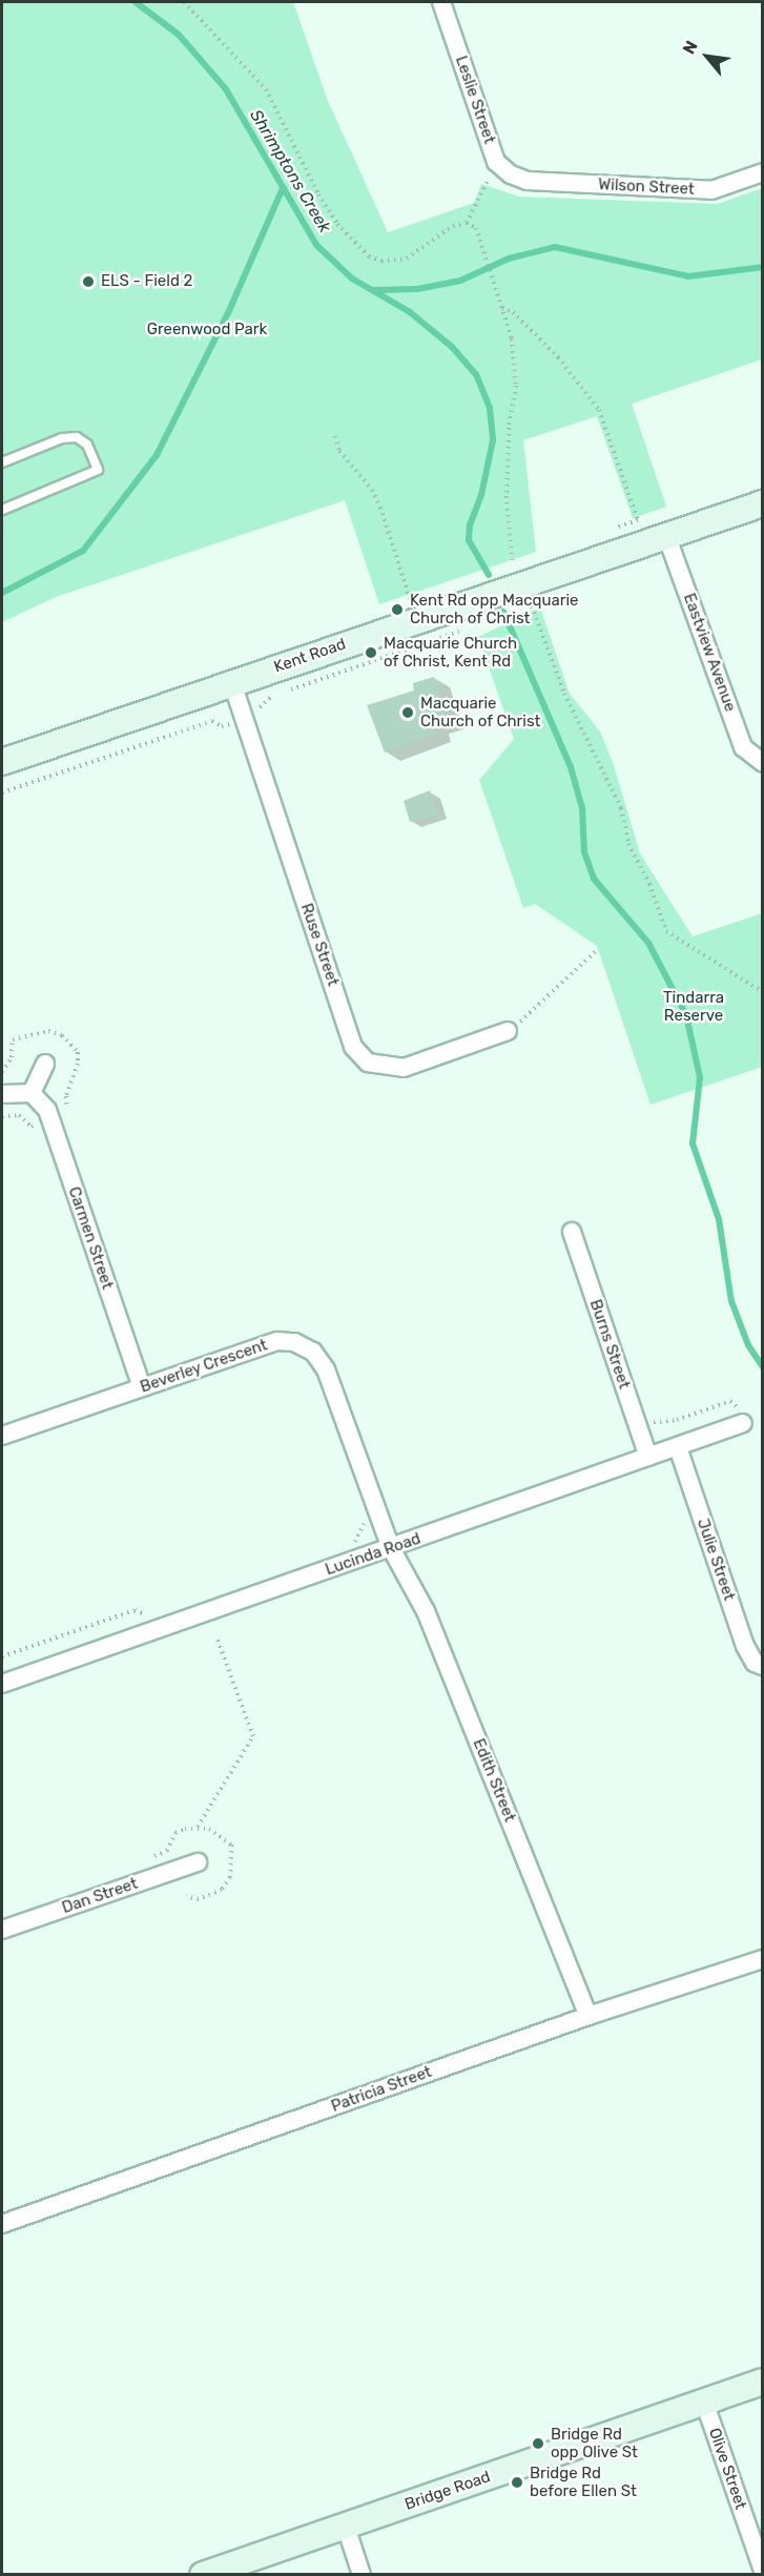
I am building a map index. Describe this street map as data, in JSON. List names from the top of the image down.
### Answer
{
  "streets": {
    "street": [
      "Leslie Street",
      "Wilson Street",
      "Eastview Avenue",
      "Kent Road",
      "Ruse Street",
      "Carmen Street",
      "Burns Street",
      "Beverley Crescent",
      "Lucinda Road",
      "Julie Street",
      "Edith Street",
      "Dan Street",
      "Patricia Street",
      "Olive Street",
      "Bridge Road"
    ]
  },
  "crossings": [
    ["Leslie Street", "Wilson Street"],
    ["Eastview Avenue", "Kent Road"],
    ["Kent Road", "Ruse Street"],
    ["Carmen Street", "Beverley Crescent"],
    ["Burns Street", "Lucinda Road"],
    ["Beverley Crescent", "Lucinda Road"],
    ["Beverley Crescent", "Edith Street"],
    ["Lucinda Road", "Julie Street"],
    ["Lucinda Road", "Edith Street"],
    ["Edith Street", "Patricia Street"],
    ["Olive Street", "Bridge Road"]
  ],
  "water": ["Shrimptons Creek"],
  "parks": ["Greenwood Park", "Tindarra Reserve"],
  "places": [
    "ELS - Field 2",
    "Kent Rd opp Macquarie Church of Christ",
    "Macquarie Church of Christ, Kent Rd",
    "Macquarie Church of Christ",
    "Bridge Rd opp Olive St",
    "Bridge Rd before Ellen St"
  ],
  "north": "top left"
}
